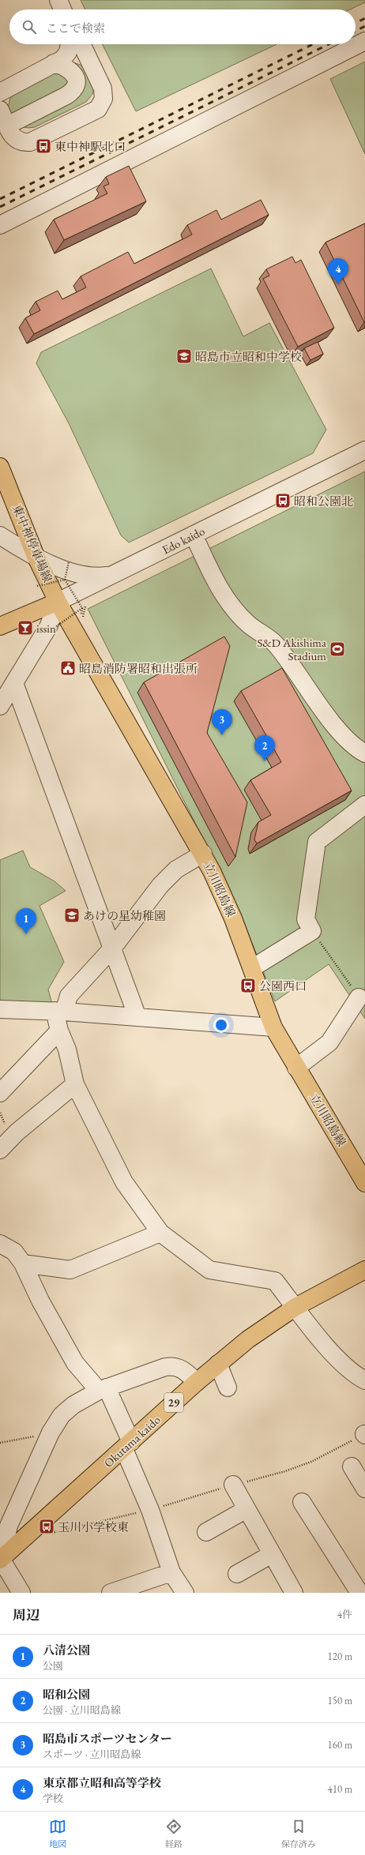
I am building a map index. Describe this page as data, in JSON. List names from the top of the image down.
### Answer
{
  "streets": {
    "main road": [
      "Edo kaido",
      "東中神停車場線",
      "立川昭島線",
      "29",
      "Okutama kaido"
    ]
  },
  "crossings": [
    ["Edo kaido", "東中神停車場線"],
    ["Edo kaido", "立川昭島線"],
    ["東中神停車場線", "立川昭島線"]
  ],
  "places": {
    "bus stop": [
      "東中神駅北口",
      "昭和公園北",
      "公園西口",
      "玉川小学校東"
    ],
    "school or university": ["昭島市立昭和中学校", "あけの星幼稚園"],
    "bar": ["issin"],
    "sports": ["S&D Akishima Stadium"],
    "public building": ["昭島消防署昭和出張所"]
  },
  "page": {
    "search": "ここで検索",
    "pins": [
      "4",
      "3",
      "2",
      "1"
    ],
    "heading": ["周辺", "4件"],
    "list": [
      {
        "mark": "1",
        "name": "八清公園",
        "note": "公園",
        "value": "120 m"
      },
      {
        "mark": "2",
        "name": "昭和公園",
        "note": "公園 · 立川昭島線",
        "value": "150 m"
      },
      {
        "mark": "3",
        "name": "昭島市スポーツセンター",
        "note": "スポーツ · 立川昭島線",
        "value": "160 m"
      },
      {
        "mark": "4",
        "name": "東京都立昭和高等学校",
        "note": "学校",
        "value": "410 m"
      }
    ],
    "nav": ["地図", "経路", "保存済み"]
  }
}
